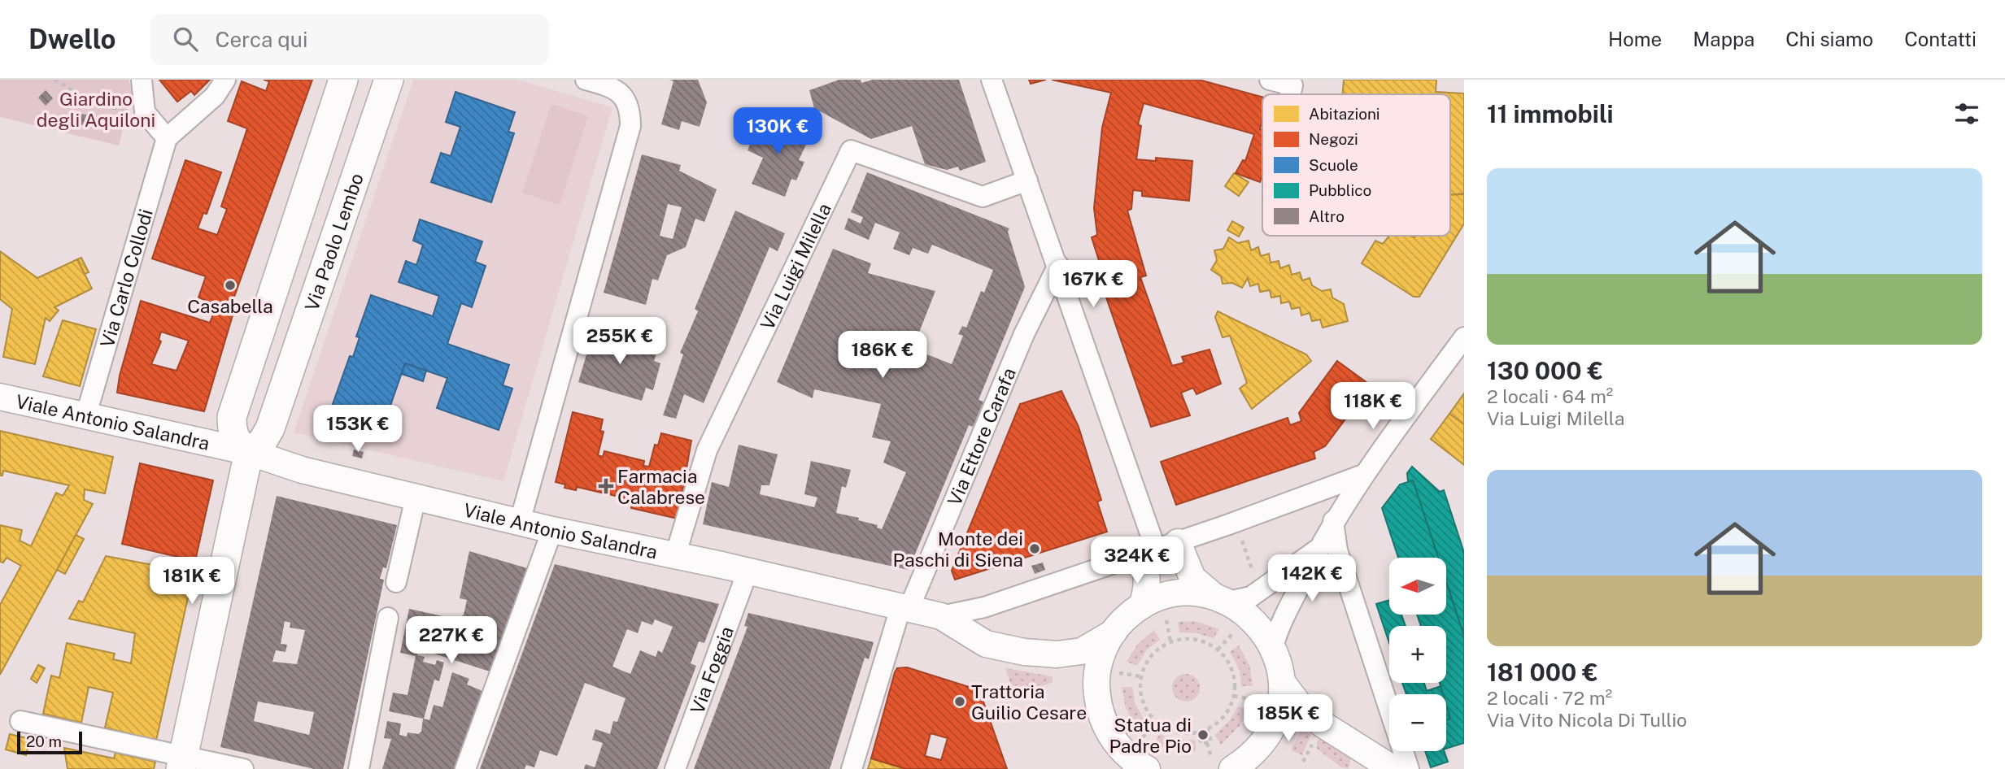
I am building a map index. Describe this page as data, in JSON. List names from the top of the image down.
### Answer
{
  "streets": {
    "main road": ["Via Paolo Lembo"],
    "street": [
      "Via Luigi Milella",
      "Via Carlo Collodi",
      "Viale Antonio Salandra",
      "Via Ettore Carafa",
      "Via Foggia"
    ]
  },
  "crossings": [
    ["Via Paolo Lembo", "Viale Antonio Salandra"],
    ["Via Luigi Milella", "Viale Antonio Salandra"],
    ["Via Carlo Collodi", "Viale Antonio Salandra"],
    ["Viale Antonio Salandra", "Via Ettore Carafa"],
    ["Viale Antonio Salandra", "Via Foggia"]
  ],
  "parks": ["Giardino degli Aquiloni"],
  "places": {
    "other": [
      "Casabella",
      "Monte dei Paschi di Siena",
      "Trattoria Guilio Cesare",
      "Statua di Padre Pio"
    ],
    "health": ["Farmacia Calabrese"]
  },
  "legend": [
    "Abitazioni",
    "Negozi",
    "Scuole",
    "Pubblico",
    "Altro"
  ],
  "scale_bar": "20 m",
  "north": "left",
  "page": {
    "header": "Dwello",
    "search": "Cerca qui",
    "nav": [
      "Home",
      "Mappa",
      "Chi siamo",
      "Contatti"
    ],
    "heading": "11 immobili",
    "price": [
      "130K €",
      "167K €",
      "255K €",
      "186K €",
      "118K €",
      "153K €",
      "324K €",
      "142K €",
      "181K €",
      "227K €",
      "185K €"
    ],
    "list": [
      {
        "name": "130 000 €",
        "note": "2 locali · 64 m² · Via Luigi Milella"
      },
      {
        "name": "181 000 €",
        "note": "2 locali · 72 m² · Via Vito Nicola Di Tullio"
      }
    ],
    "map_buttons": ["+", "−"],
    "scale": "20 m"
  }
}
